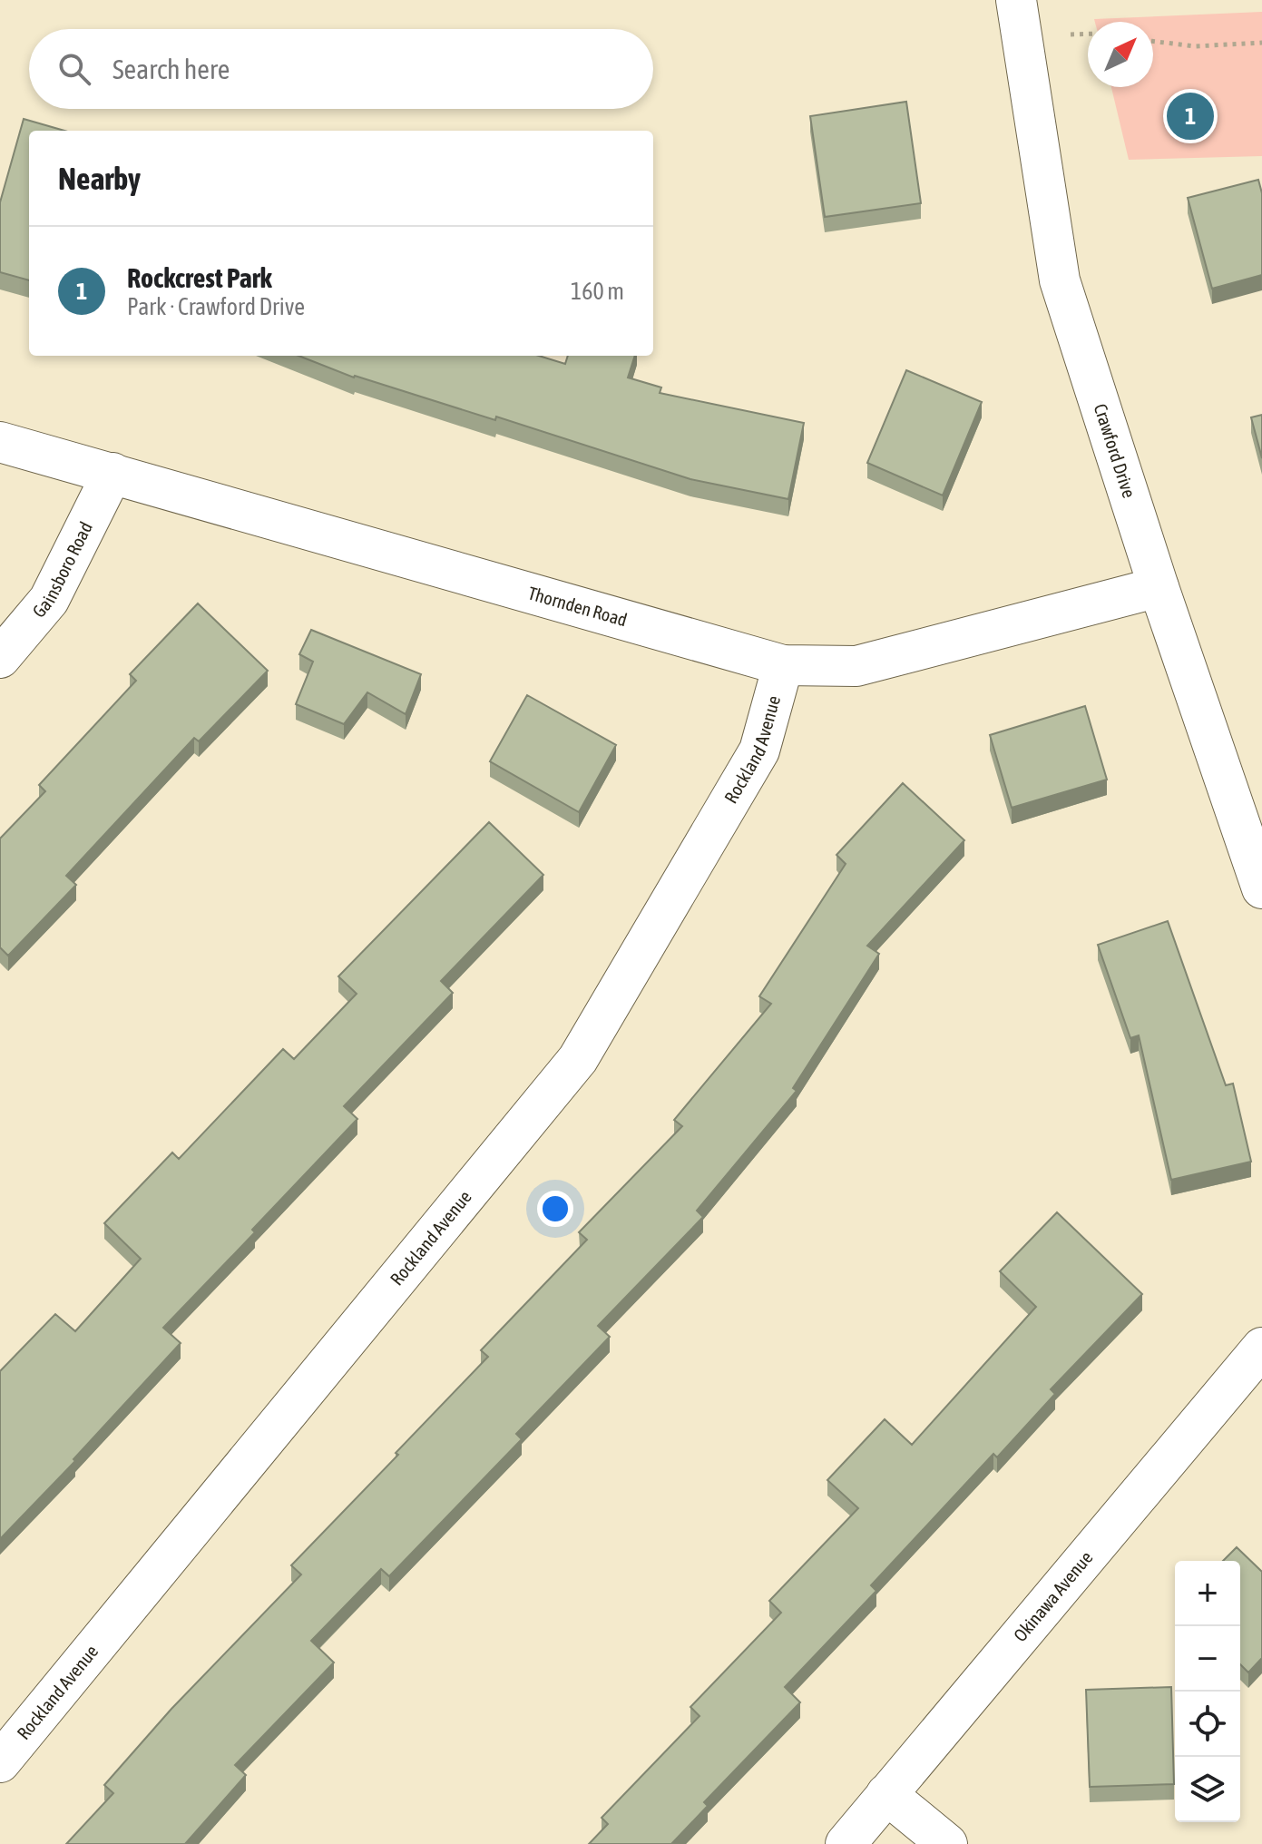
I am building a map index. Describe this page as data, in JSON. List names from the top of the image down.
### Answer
{
  "streets": {
    "street": [
      "Crawford Drive",
      "Gainsboro Road",
      "Thornden Road",
      "Rockland Avenue",
      "Okinawa Avenue"
    ]
  },
  "crossings": [
    ["Crawford Drive", "Thornden Road"],
    ["Gainsboro Road", "Thornden Road"],
    ["Thornden Road", "Rockland Avenue"]
  ],
  "north": "top right",
  "page": {
    "search": "Search here",
    "pins": "1",
    "heading": "Nearby",
    "list": [
      {
        "mark": "1",
        "name": "Rockcrest Park",
        "note": "Park · Crawford Drive",
        "value": "160 m"
      }
    ],
    "map_buttons": ["+", "−"]
  }
}
